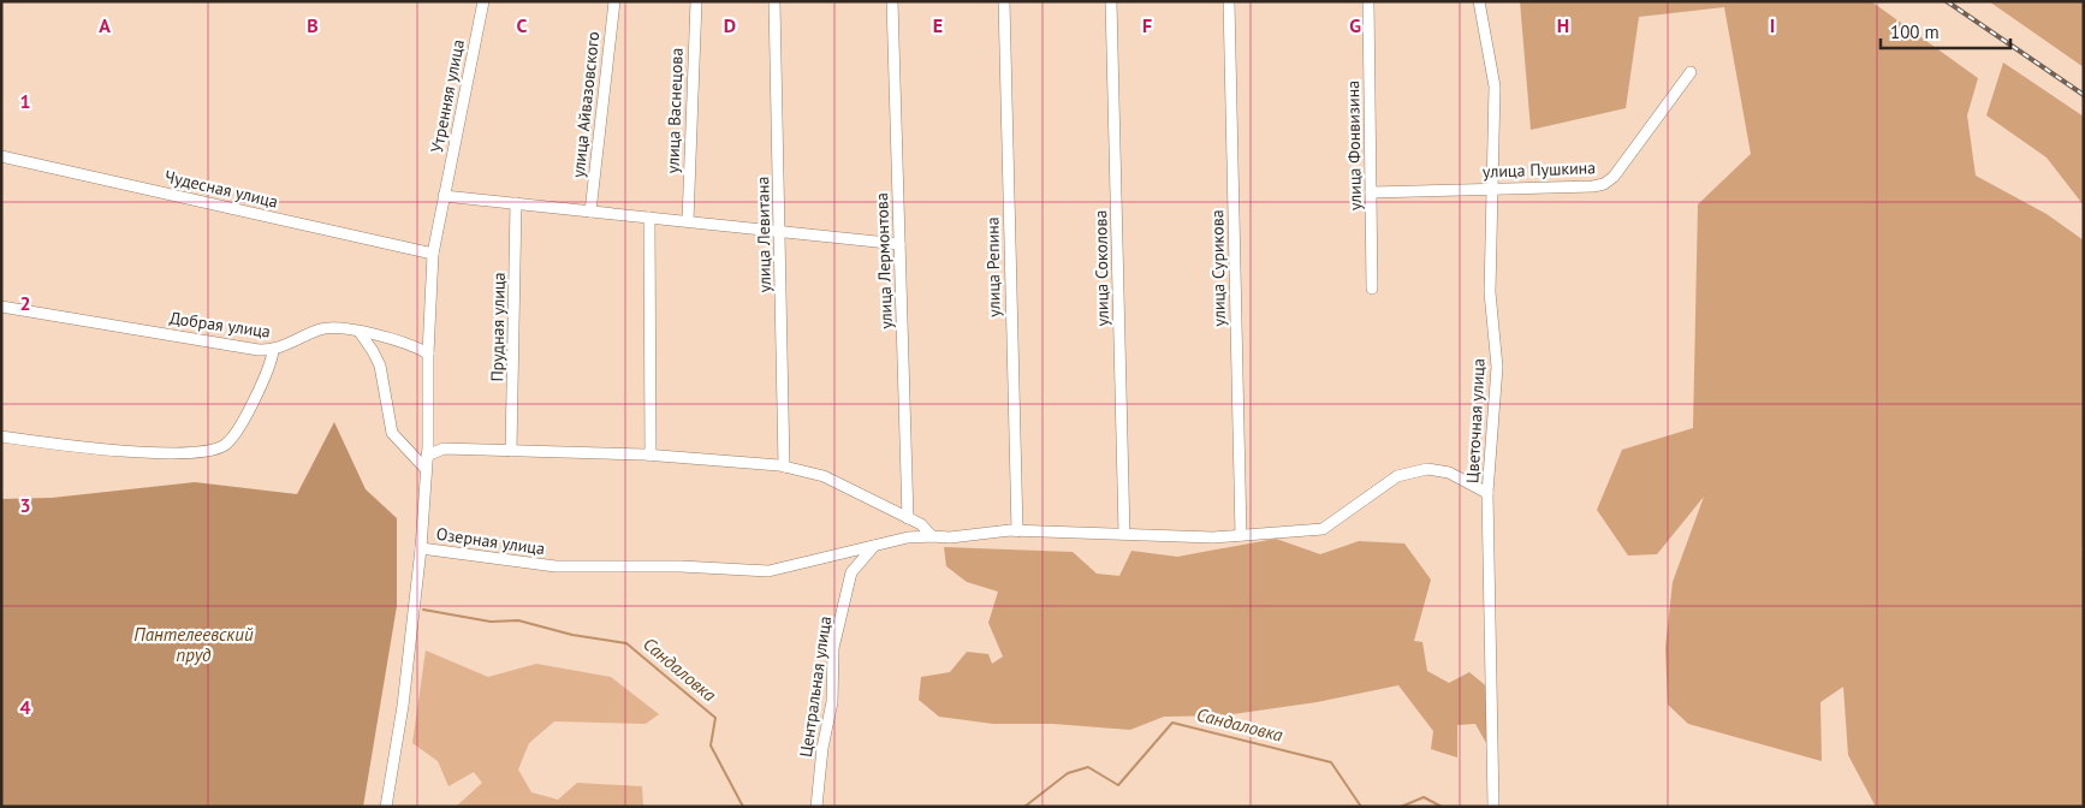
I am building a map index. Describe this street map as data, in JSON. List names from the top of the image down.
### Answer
{
  "streets": {
    "street": [
      "Утренняя улица",
      "улица Айвазовского",
      "улица Васнецова",
      "улица Фонвизина",
      "улица Пушкина",
      "Чудесная улица",
      "улица Левитана",
      "улица Лермонтова",
      "улица Репина",
      "улица Соколова",
      "улица Сурикова",
      "Добрая улица",
      "Прудная улица",
      "Цветочная улица",
      "Озерная улица",
      "Центральная улица"
    ]
  },
  "crossings": [
    ["Утренняя улица", "Чудесная улица"],
    ["Утренняя улица", "Добрая улица"],
    ["Утренняя улица", "Озерная улица"],
    ["улица Фонвизина", "улица Пушкина"],
    ["улица Пушкина", "Цветочная улица"],
    ["улица Репина", "Озерная улица"],
    ["улица Соколова", "Озерная улица"],
    ["улица Сурикова", "Озерная улица"],
    ["Цветочная улица", "Озерная улица"],
    ["Озерная улица", "Центральная улица"]
  ],
  "water": ["Пантелеевский пруд", "Сандаловка"],
  "scale_bar": "100 m",
  "grid": {
    "columns": [
      "A",
      "B",
      "C",
      "D",
      "E",
      "F",
      "G",
      "H",
      "I"
    ],
    "rows": [
      "1",
      "2",
      "3",
      "4"
    ]
  }
}
